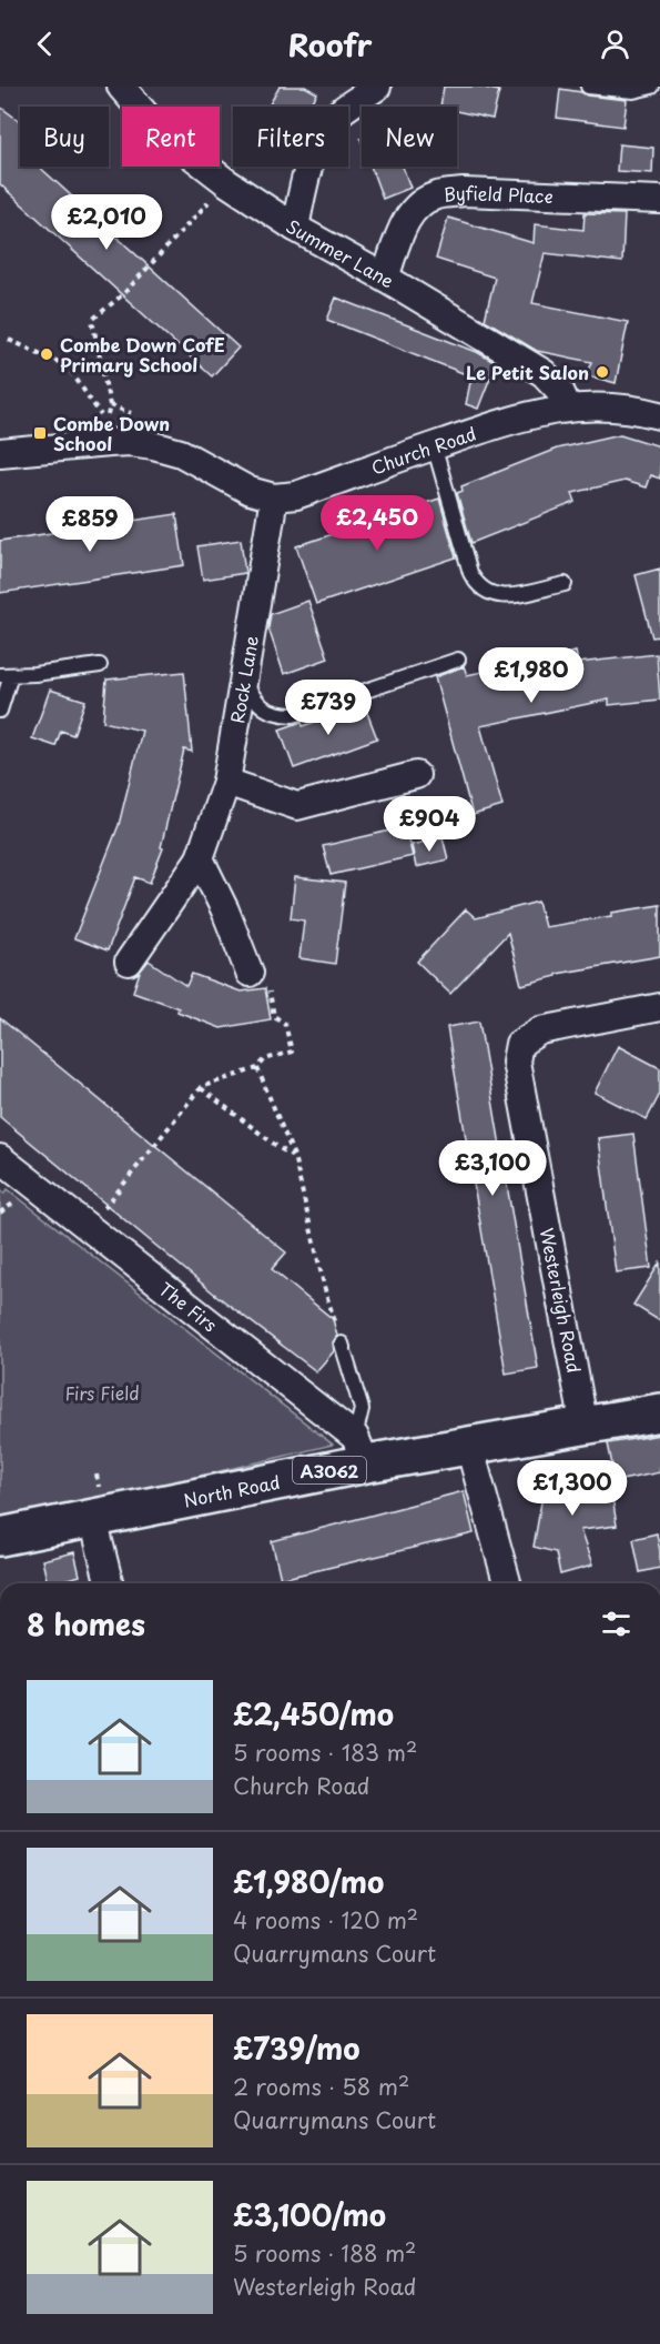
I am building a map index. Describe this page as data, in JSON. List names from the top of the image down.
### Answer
{
  "streets": {
    "main road": ["A3062", "North Road"],
    "street": [
      "Byfield Place",
      "Summer Lane",
      "Church Road",
      "Rock Lane",
      "Westerleigh Road",
      "The Firs"
    ]
  },
  "crossings": [
    ["Byfield Place", "Summer Lane"],
    ["Summer Lane", "Church Road"],
    ["Church Road", "Rock Lane"],
    ["Westerleigh Road", "North Road"],
    ["The Firs", "North Road"]
  ],
  "parks": ["Firs Field"],
  "places": {
    "other": ["Combe Down CofE Primary School", "Le Petit Salon"],
    "transit": ["Combe Down School"]
  },
  "page": {
    "header": "Roofr",
    "chip": [
      "Buy",
      "Rent",
      "Filters",
      "New"
    ],
    "price": [
      "£2,010",
      "£2,450",
      "£859",
      "£1,980",
      "£739",
      "£904",
      "£3,100",
      "£1,300"
    ],
    "heading": "8 homes",
    "list": [
      {
        "name": "£2,450/mo",
        "note": "5 rooms · 183 m² · Church Road"
      },
      {
        "name": "£1,980/mo",
        "note": "4 rooms · 120 m² · Quarrymans Court"
      },
      {
        "name": "£739/mo",
        "note": "2 rooms · 58 m² · Quarrymans Court"
      },
      {
        "name": "£3,100/mo",
        "note": "5 rooms · 188 m² · Westerleigh Road"
      }
    ]
  }
}
